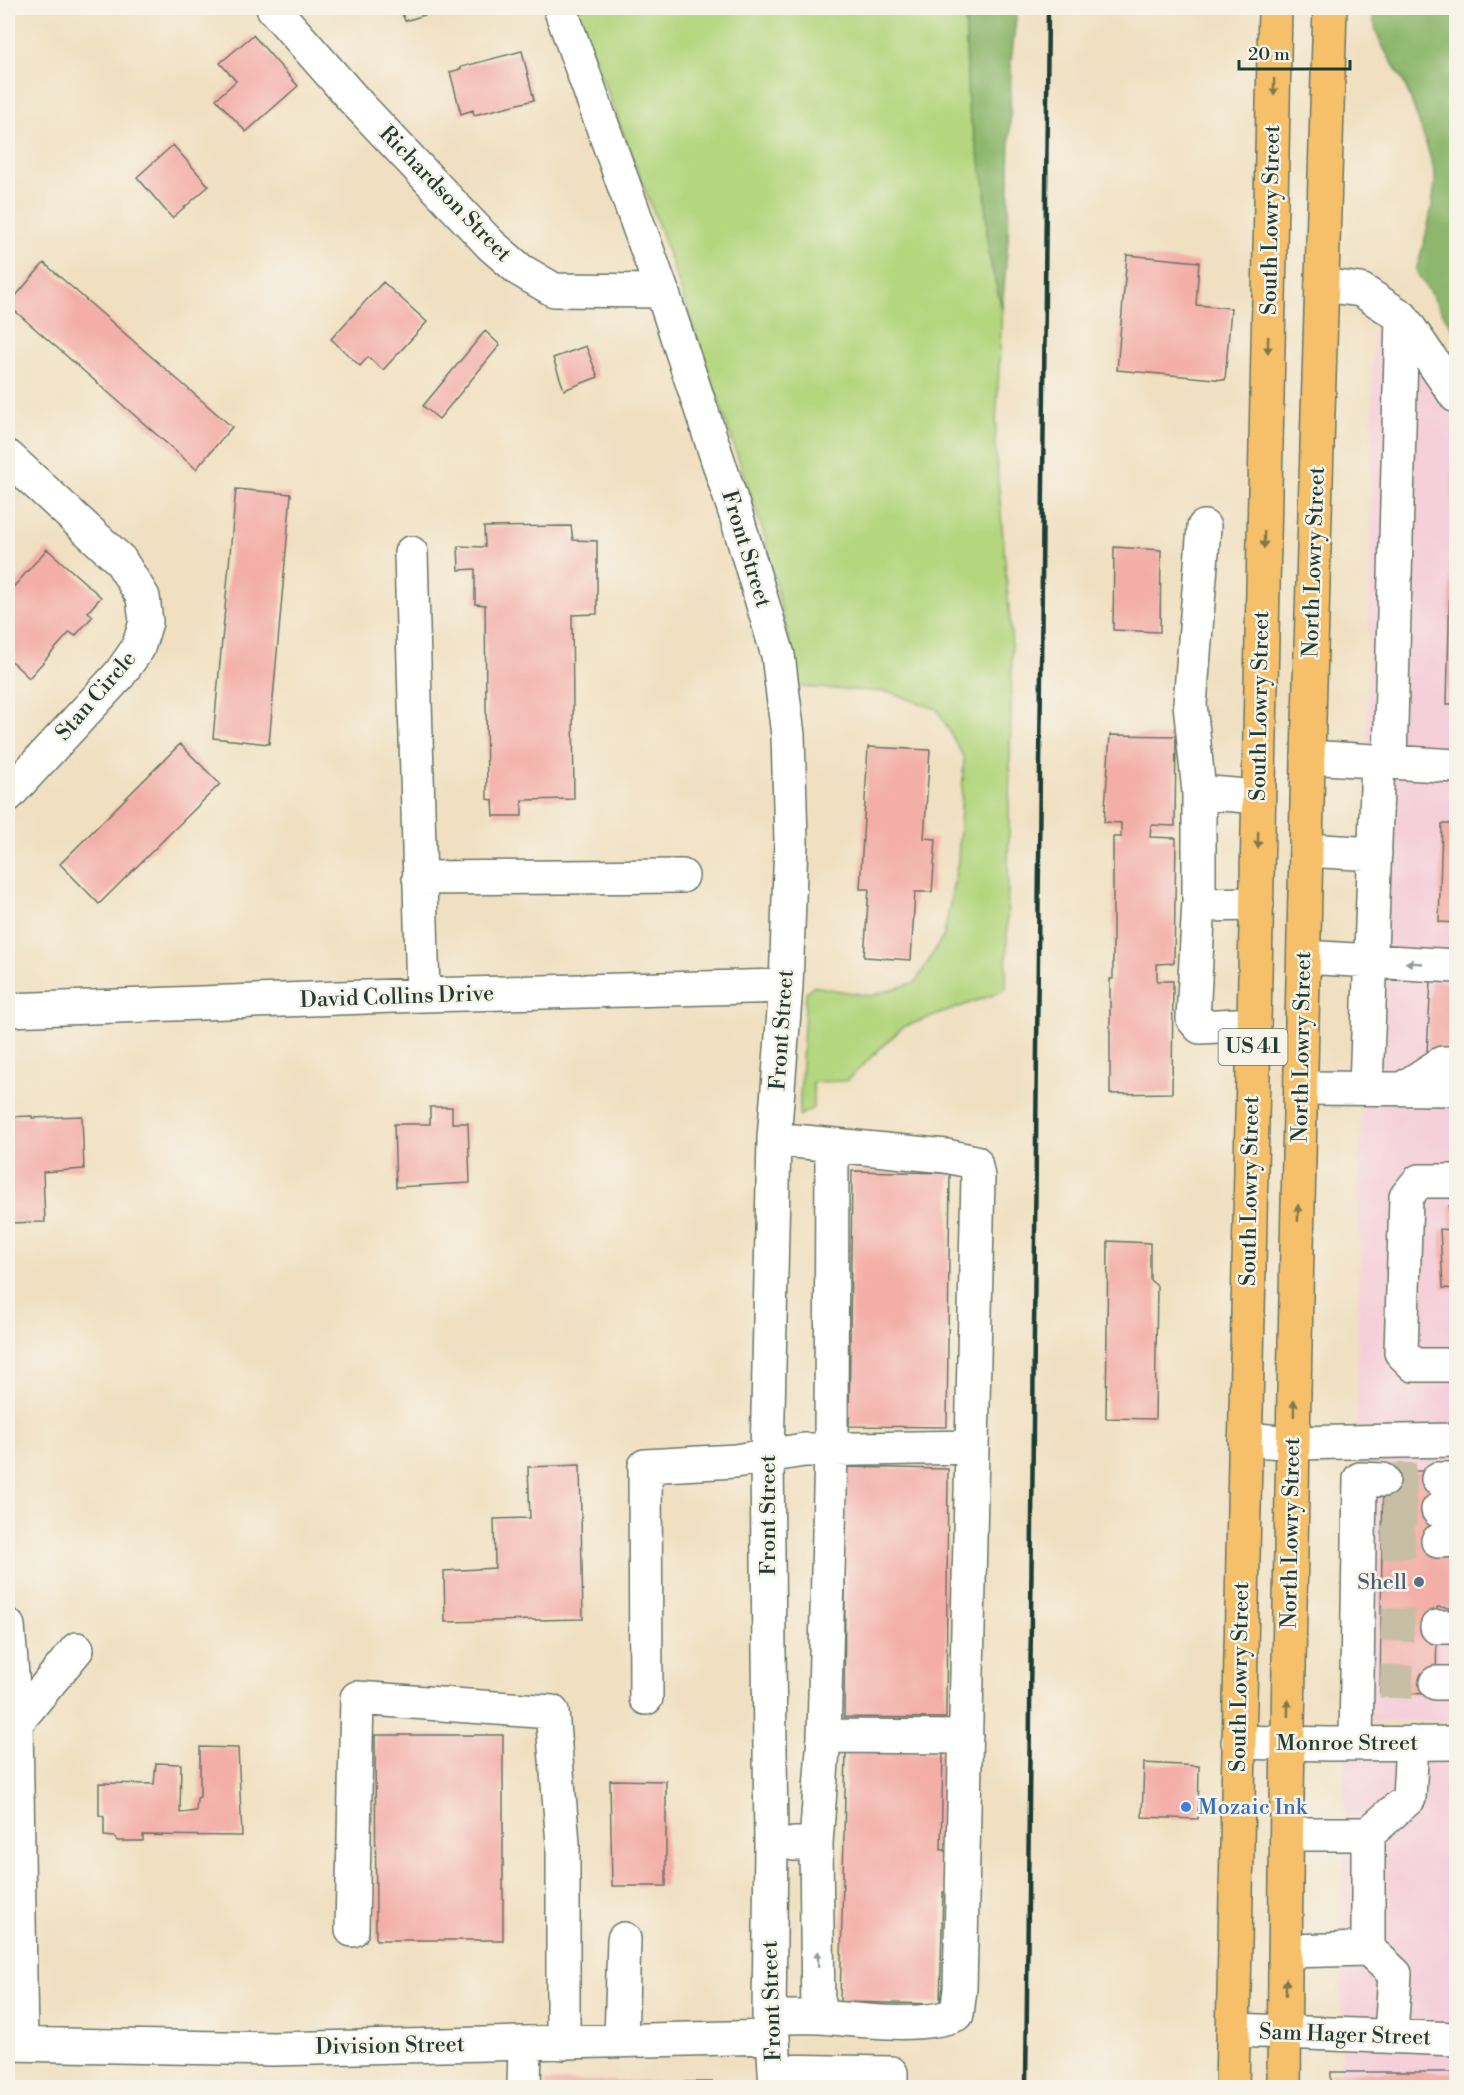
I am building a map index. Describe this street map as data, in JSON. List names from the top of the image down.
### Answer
{
  "streets": {
    "main road": ["South Lowry Street", "North Lowry Street", "US 41"],
    "street": [
      "Richardson Street",
      "Front Street",
      "Stan Circle",
      "David Collins Drive",
      "Monroe Street",
      "Sam Hager Street",
      "Division Street"
    ]
  },
  "crossings": [
    ["Richardson Street", "Front Street"],
    ["South Lowry Street", "Monroe Street"],
    ["South Lowry Street", "Sam Hager Street"],
    ["Front Street", "David Collins Drive"],
    ["Front Street", "Division Street"],
    ["North Lowry Street", "Monroe Street"],
    ["North Lowry Street", "Sam Hager Street"]
  ],
  "one_way": ["South Lowry Street", "North Lowry Street"],
  "places": ["Shell", "Mozaic Ink"],
  "scale_bar": "20 m"
}
